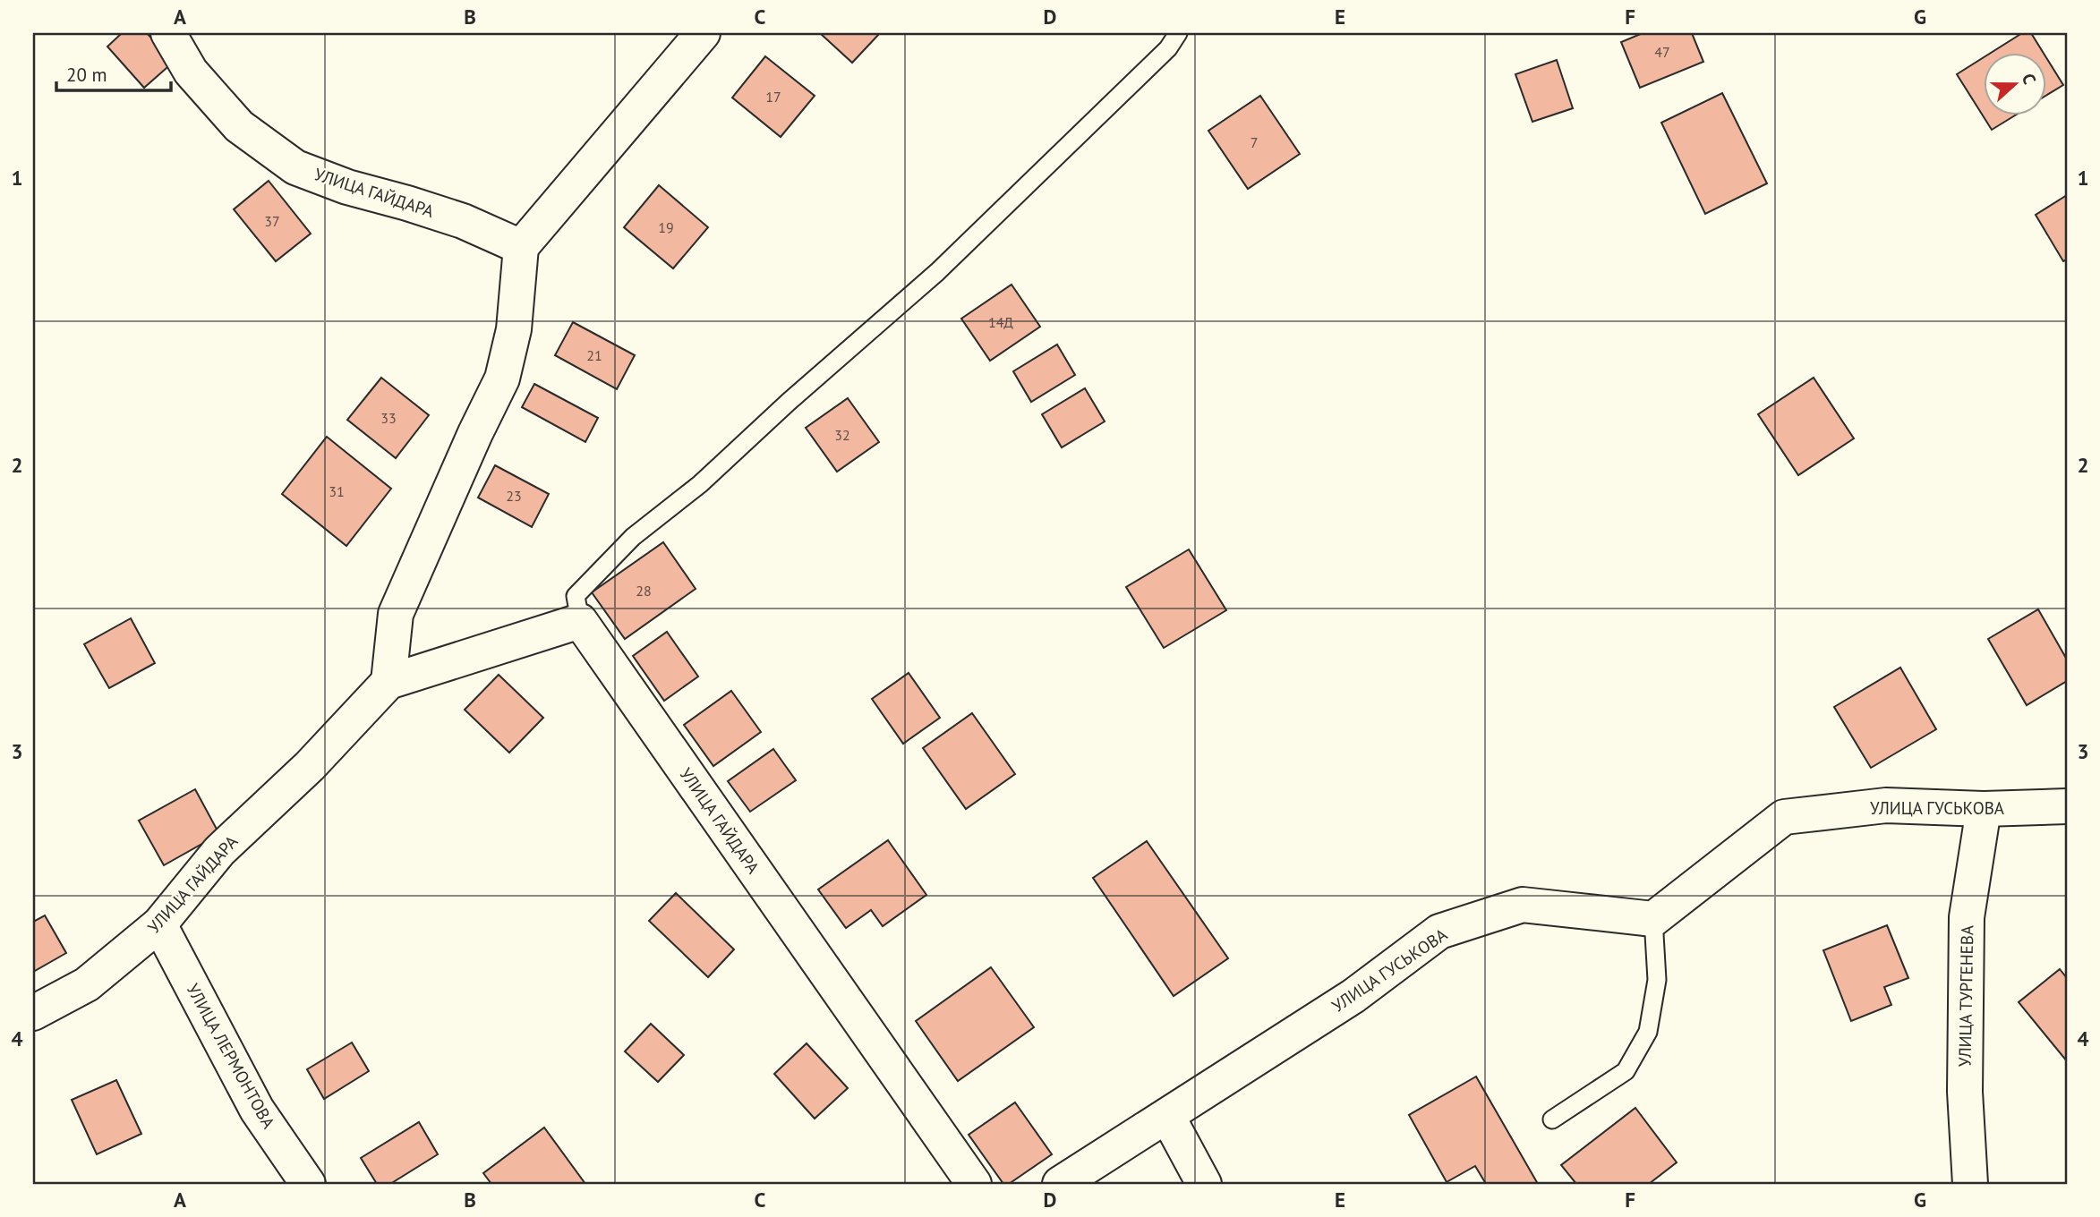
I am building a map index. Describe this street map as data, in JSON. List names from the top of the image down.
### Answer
{
  "streets": {
    "street": [
      "УЛИЦА ГАЙДАРА",
      "УЛИЦА ГУСЬКОВА",
      "УЛИЦА ТУРГЕНЕВА",
      "УЛИЦА ЛЕРМОНТОВА"
    ]
  },
  "crossings": [
    ["УЛИЦА ГАЙДАРА", "УЛИЦА ЛЕРМОНТОВА"],
    ["УЛИЦА ГУСЬКОВА", "УЛИЦА ТУРГЕНЕВА"]
  ],
  "house_numbers": [
    "47",
    "17",
    "7",
    "37",
    "19",
    "14Д",
    "21",
    "33",
    "32",
    "31",
    "23",
    "28"
  ],
  "scale_bar": "20 m",
  "north": "right",
  "grid": {
    "columns": [
      "A",
      "B",
      "C",
      "D",
      "E",
      "F",
      "G"
    ],
    "rows": [
      "1",
      "2",
      "3",
      "4"
    ]
  }
}
